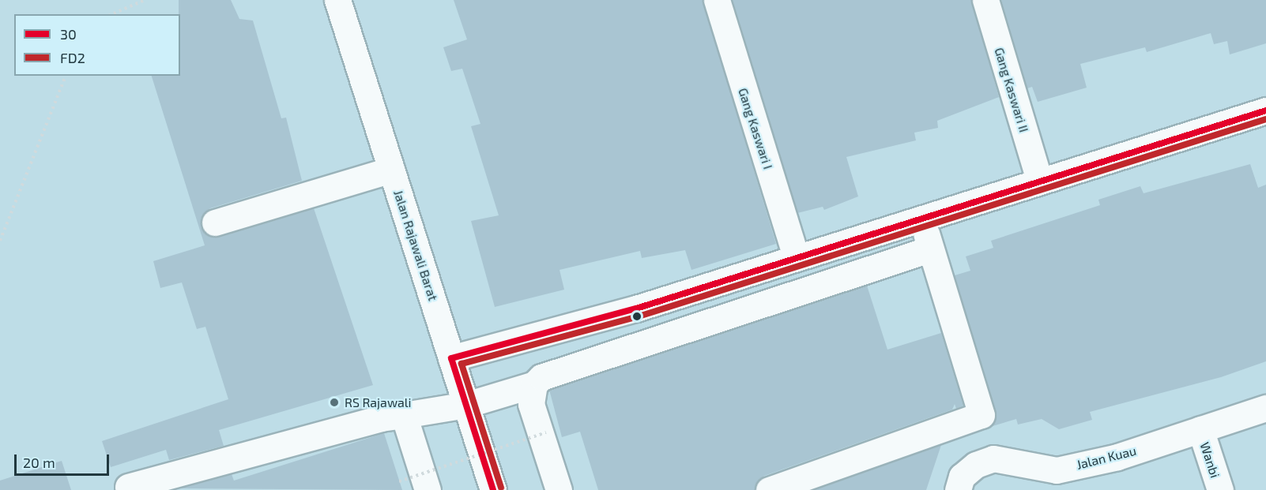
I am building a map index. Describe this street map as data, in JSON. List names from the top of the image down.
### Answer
{
  "streets": {
    "main road": [
      "Gang Kaswari II",
      "Gang Kaswari I",
      "Jalan Rajawali Barat",
      "Jalan Kuau",
      "Wanbi"
    ]
  },
  "crossings": [
    ["Jalan Kuau", "Wanbi"]
  ],
  "places": ["RS Rajawali"],
  "lines": ["transit line 30", "transit line FD2"],
  "legend": ["30", "FD2"],
  "scale_bar": "20 m"
}
